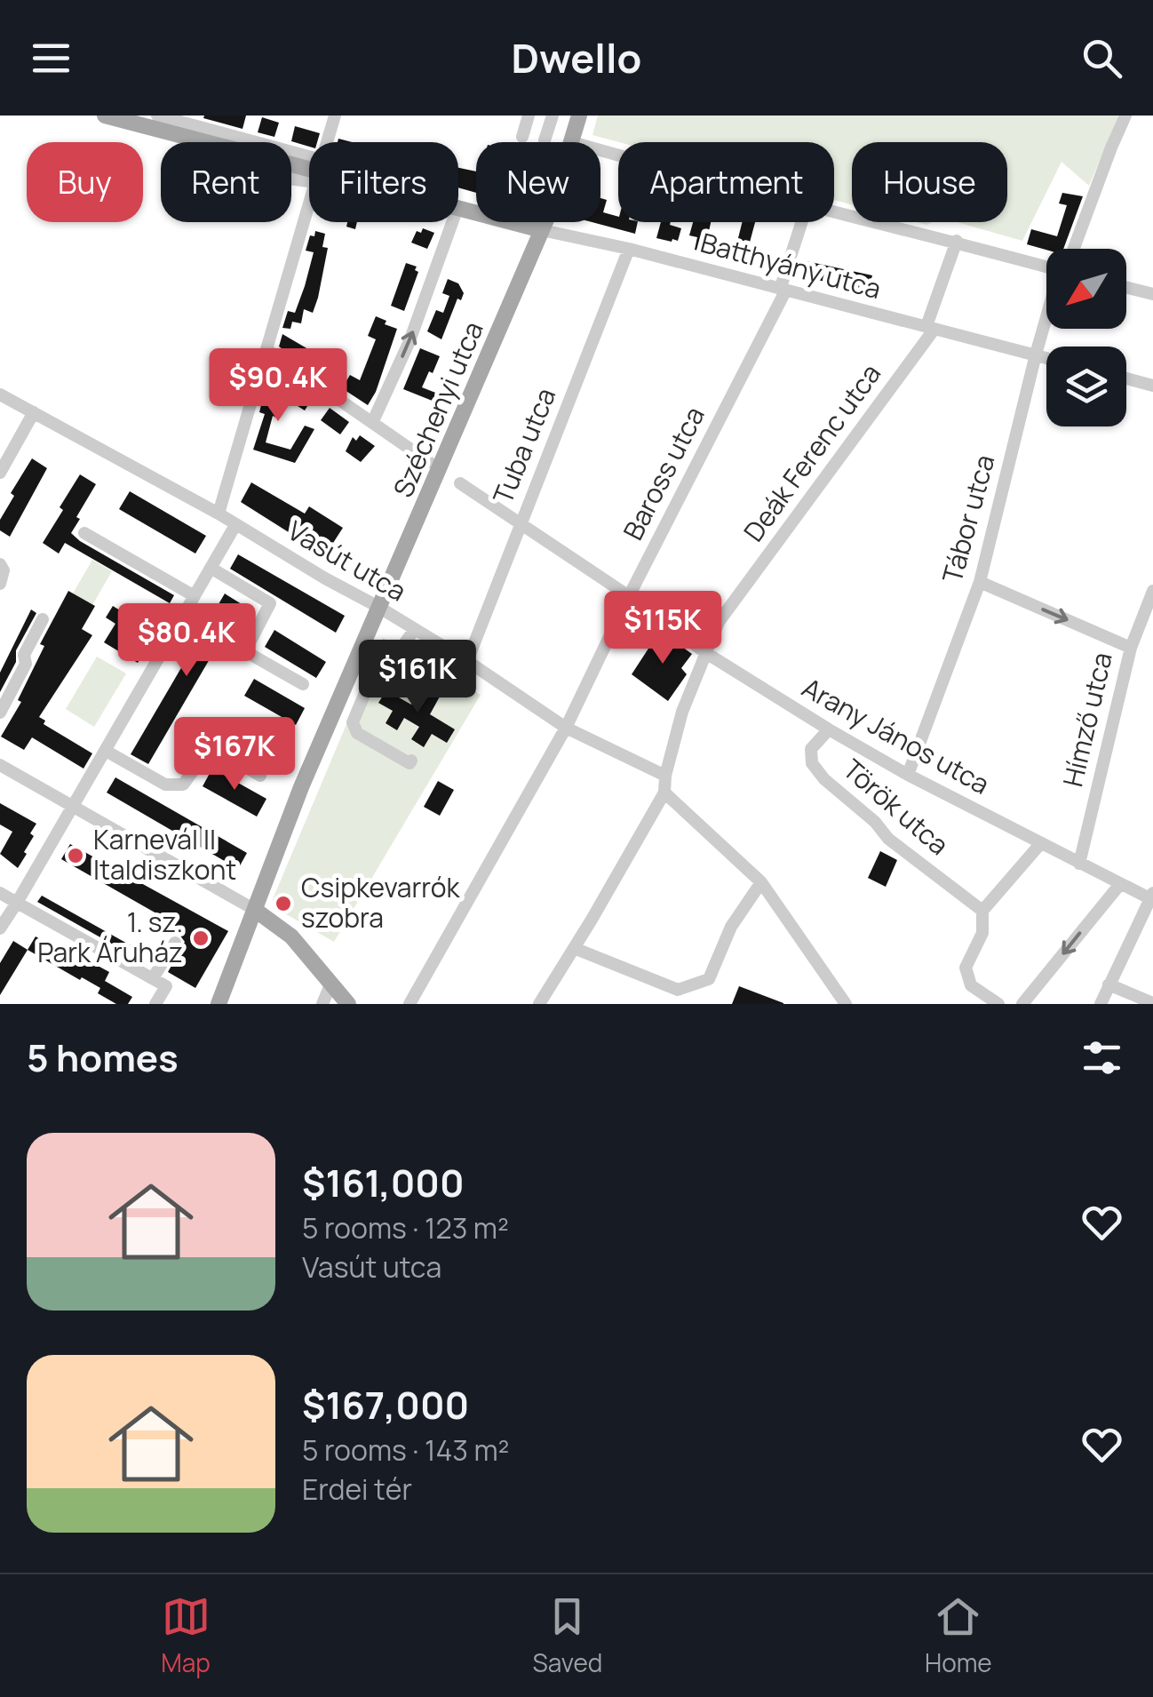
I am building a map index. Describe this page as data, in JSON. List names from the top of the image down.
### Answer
{
  "streets": {
    "main road": ["Batthyány utca", "Széchenyi utca"],
    "street": [
      "Tuba utca",
      "Deák Ferenc utca",
      "Baross utca",
      "Tábor utca",
      "Vasút utca",
      "Hímző utca",
      "Arany János utca",
      "Török utca"
    ]
  },
  "crossings": [
    ["Batthyány utca", "Széchenyi utca"],
    ["Batthyány utca", "Tuba utca"],
    ["Batthyány utca", "Deák Ferenc utca"],
    ["Batthyány utca", "Baross utca"],
    ["Batthyány utca", "Tábor utca"],
    ["Széchenyi utca", "Vasút utca"],
    ["Tuba utca", "Vasút utca"],
    ["Tuba utca", "Arany János utca"],
    ["Deák Ferenc utca", "Vasút utca"],
    ["Deák Ferenc utca", "Arany János utca"],
    ["Baross utca", "Vasút utca"],
    ["Baross utca", "Arany János utca"],
    ["Tábor utca", "Arany János utca"],
    ["Hímző utca", "Arany János utca"],
    ["Arany János utca", "Török utca"]
  ],
  "places": ["Karnevál II Italdiszkont", "Csipkevarrók szobra", "1. sz. Park Áruház"],
  "north": "bottom left",
  "page": {
    "header": "Dwello",
    "chip": [
      "Buy",
      "Rent",
      "Filters",
      "New",
      "Apartment",
      "House"
    ],
    "price": [
      "$90.4K",
      "$115K",
      "$80.4K",
      "$161K",
      "$167K"
    ],
    "heading": "5 homes",
    "list": [
      {
        "name": "$161,000",
        "note": "5 rooms · 123 m² · Vasút utca"
      },
      {
        "name": "$167,000",
        "note": "5 rooms · 143 m² · Erdei tér"
      }
    ],
    "tabs": ["Map", "Saved", "Home"]
  }
}
